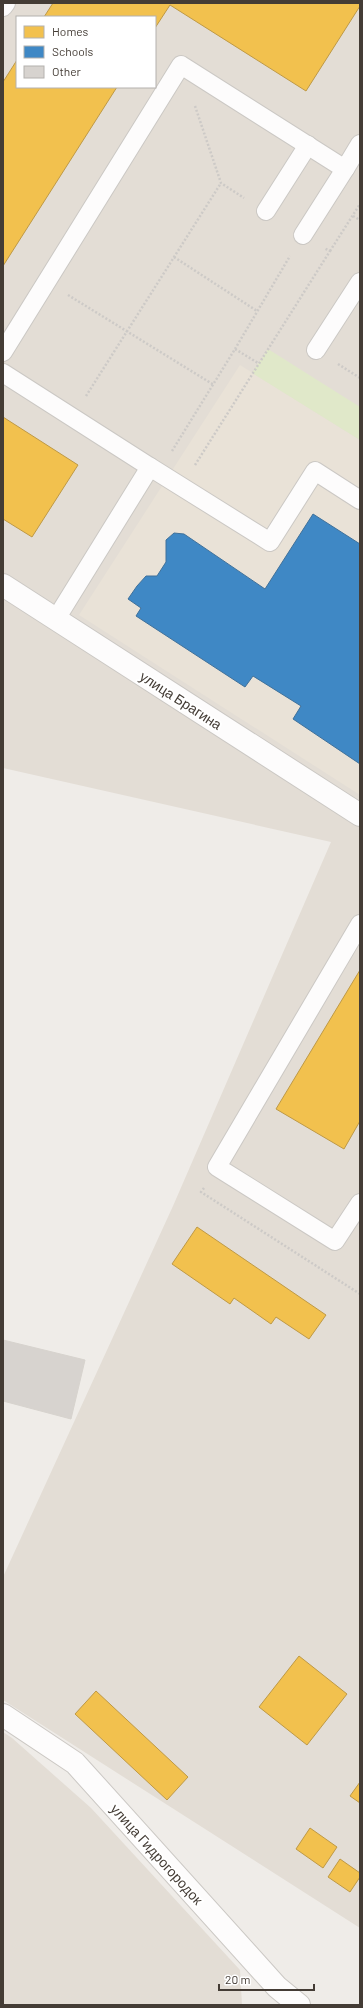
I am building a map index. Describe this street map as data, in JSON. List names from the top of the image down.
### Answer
{
  "streets": {
    "street": ["улица Брагина", "улица Гидрогородок"]
  },
  "legend": ["Homes", "Schools", "Other"],
  "scale_bar": "20 m"
}
